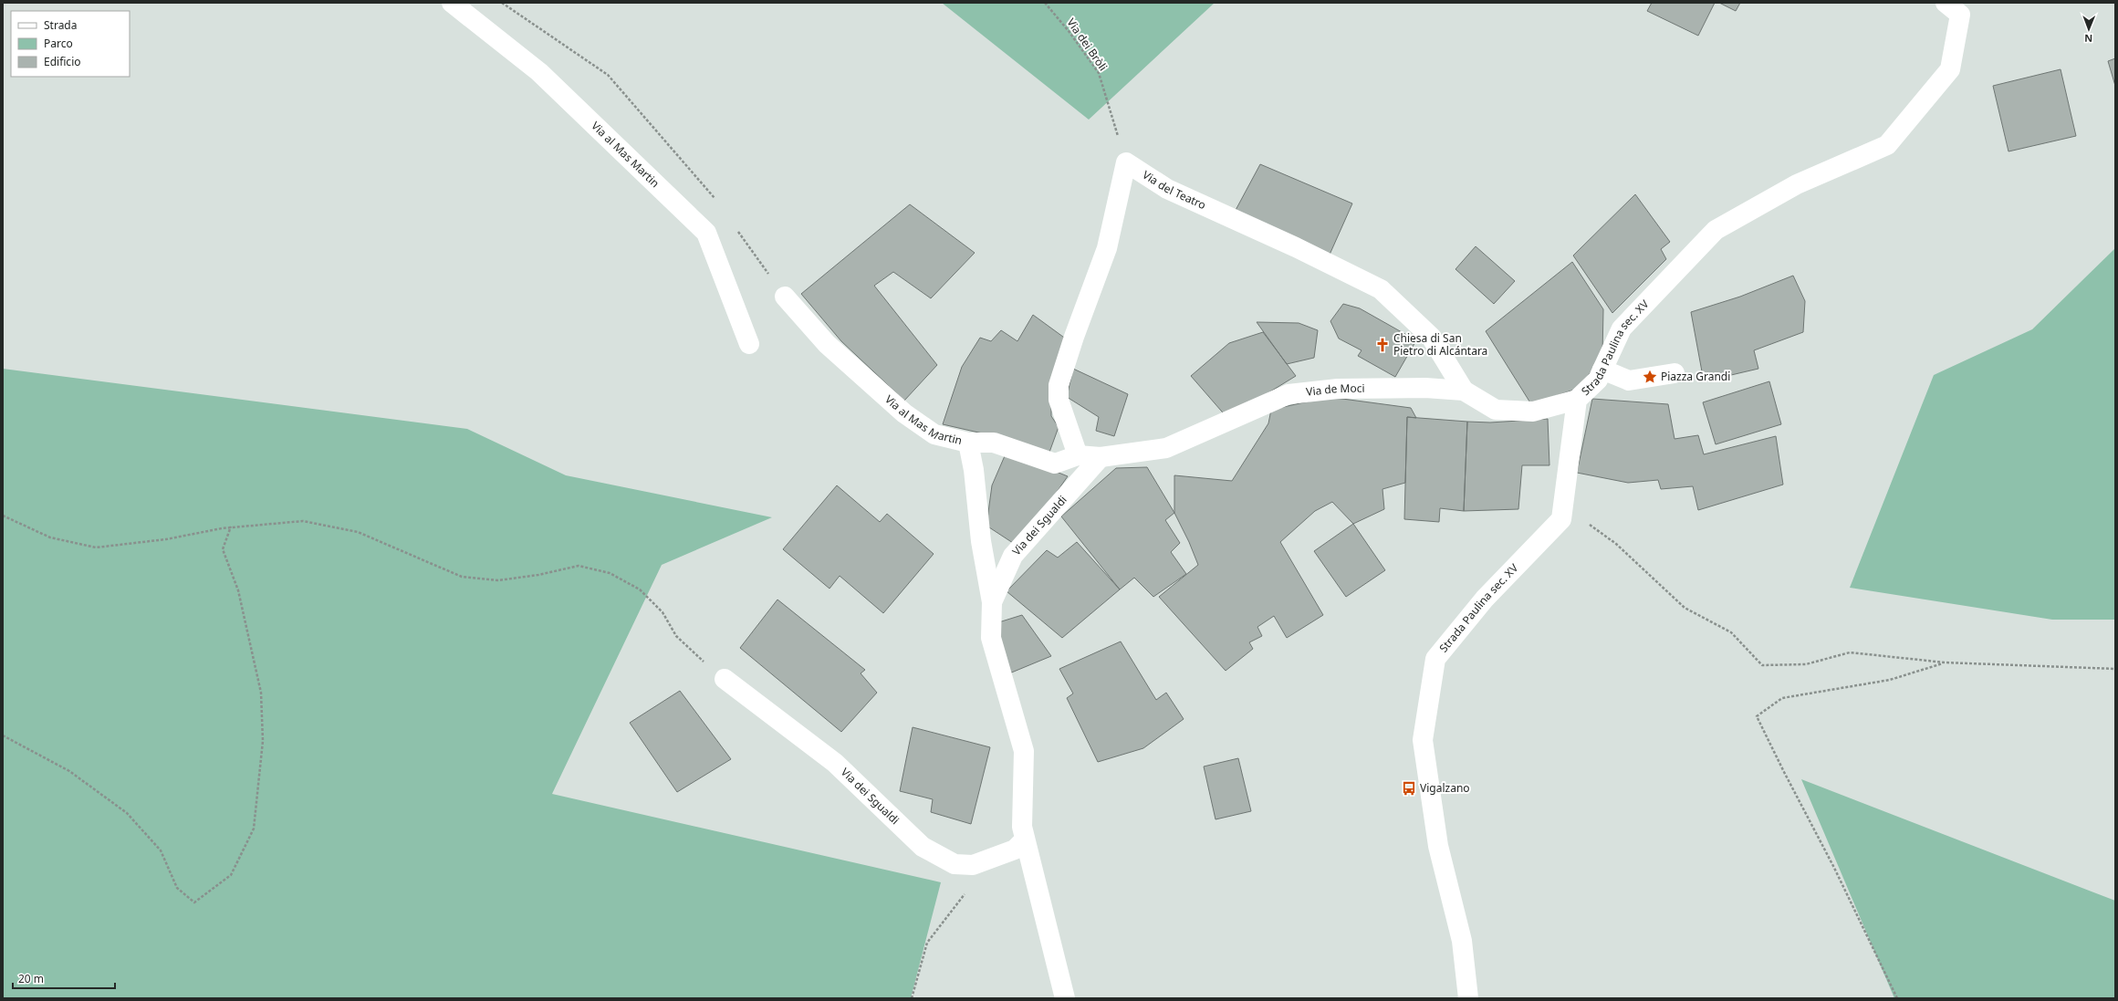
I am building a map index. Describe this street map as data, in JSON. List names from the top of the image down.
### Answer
{
  "streets": {
    "street": [
      "Via al Mas Martin",
      "Via del Teatro",
      "Strada Paulina sec. XV",
      "Via de Moci",
      "Via dei Sgualdi"
    ],
    "path": ["Via dei Bròli"]
  },
  "crossings": [
    ["Via dei Bròli", "Via del Teatro"],
    ["Via al Mas Martin", "Via de Moci"],
    ["Via al Mas Martin", "Via dei Sgualdi"],
    ["Via del Teatro", "Via de Moci"],
    ["Strada Paulina sec. XV", "Via de Moci"],
    ["Via de Moci", "Via dei Sgualdi"]
  ],
  "places": {
    "church": ["Chiesa di San Pietro di Alcántara"],
    "place": ["Piazza Grandi"],
    "bus stop": ["Vigalzano"]
  },
  "legend": ["Strada", "Parco", "Edificio"],
  "scale_bar": "20 m",
  "north": "bottom"
}
